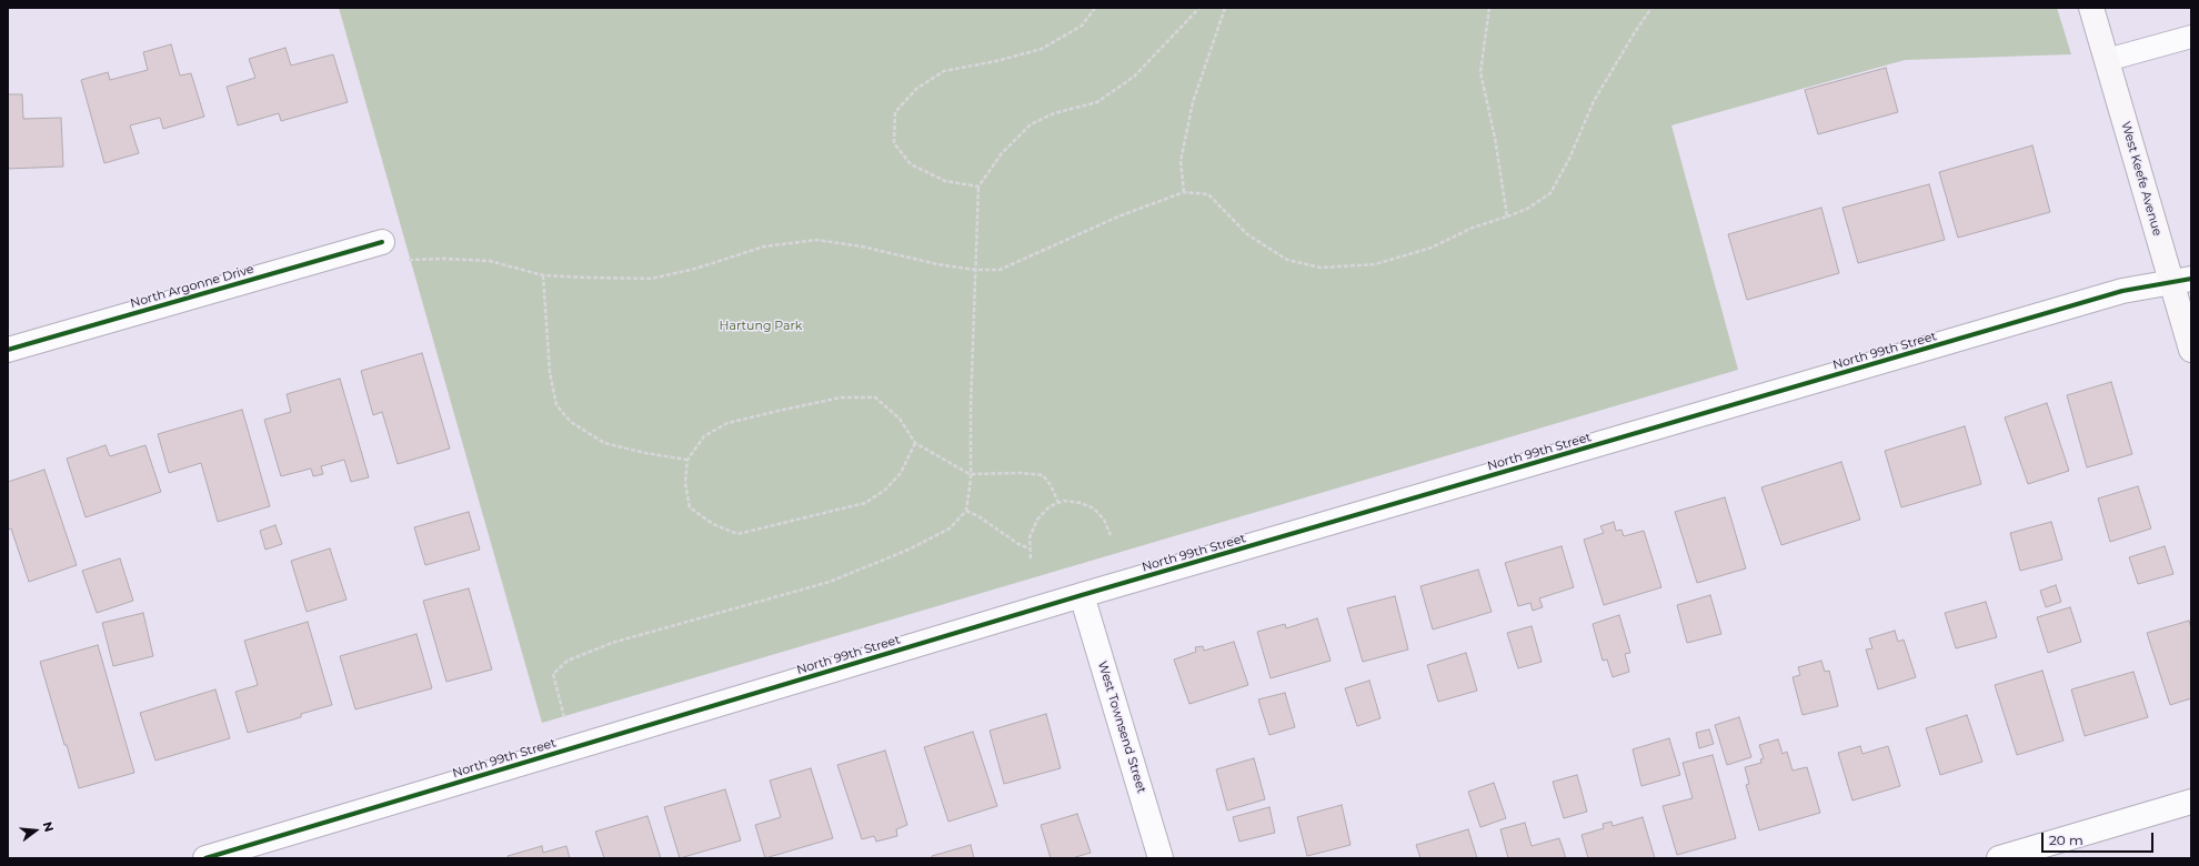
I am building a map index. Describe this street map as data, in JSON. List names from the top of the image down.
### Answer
{
  "streets": {
    "street": [
      "West Keefe Avenue",
      "North Argonne Drive",
      "North 99th Street",
      "West Townsend Street"
    ]
  },
  "crossings": [
    ["West Keefe Avenue", "North 99th Street"],
    ["North 99th Street", "West Townsend Street"]
  ],
  "parks": ["Hartung Park"],
  "scale_bar": "20 m",
  "north": "right"
}
